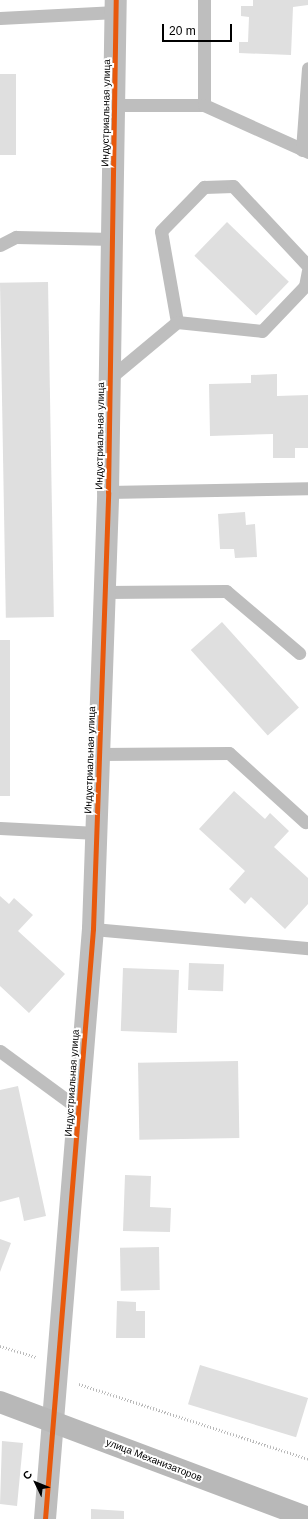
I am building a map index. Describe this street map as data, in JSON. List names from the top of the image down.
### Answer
{
  "streets": {
    "main road": ["улица Механизаторов"],
    "street": ["Индустриальная улица"]
  },
  "crossings": [
    ["Индустриальная улица", "улица Механизаторов"]
  ],
  "scale_bar": "20 m",
  "north": "top left"
}
